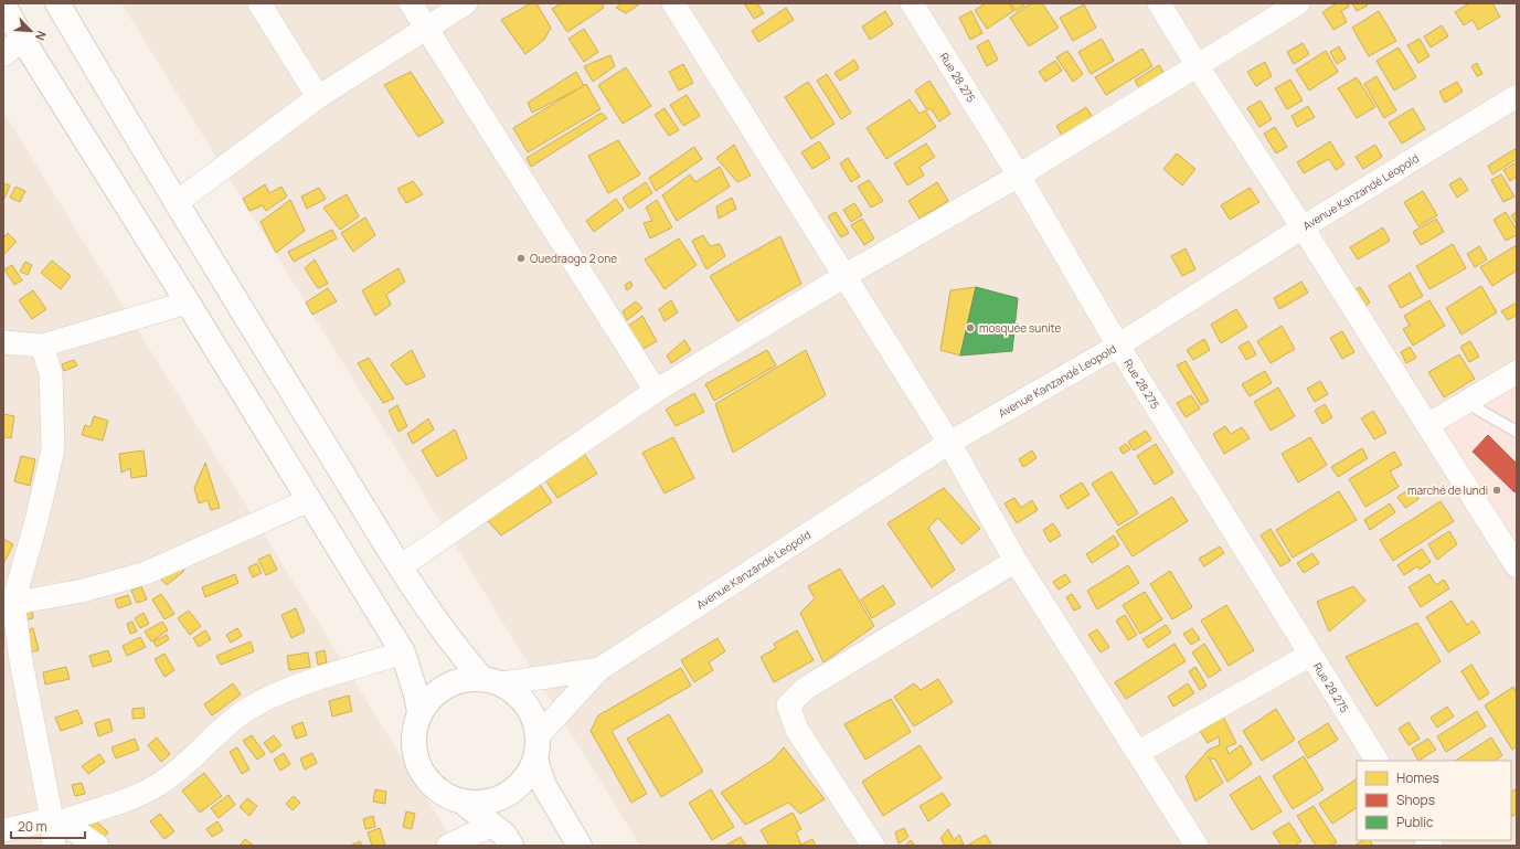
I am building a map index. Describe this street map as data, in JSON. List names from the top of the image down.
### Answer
{
  "streets": {
    "street": ["Rue 28.275", "Avenue Kanzandé Leopold"]
  },
  "crossings": [
    ["Rue 28.275", "Avenue Kanzandé Leopold"]
  ],
  "places": ["Ouedraogo 2 one", "mosquée sunite", "marché de lundi"],
  "legend": ["Homes", "Shops", "Public"],
  "scale_bar": "20 m",
  "north": "bottom right"
}
